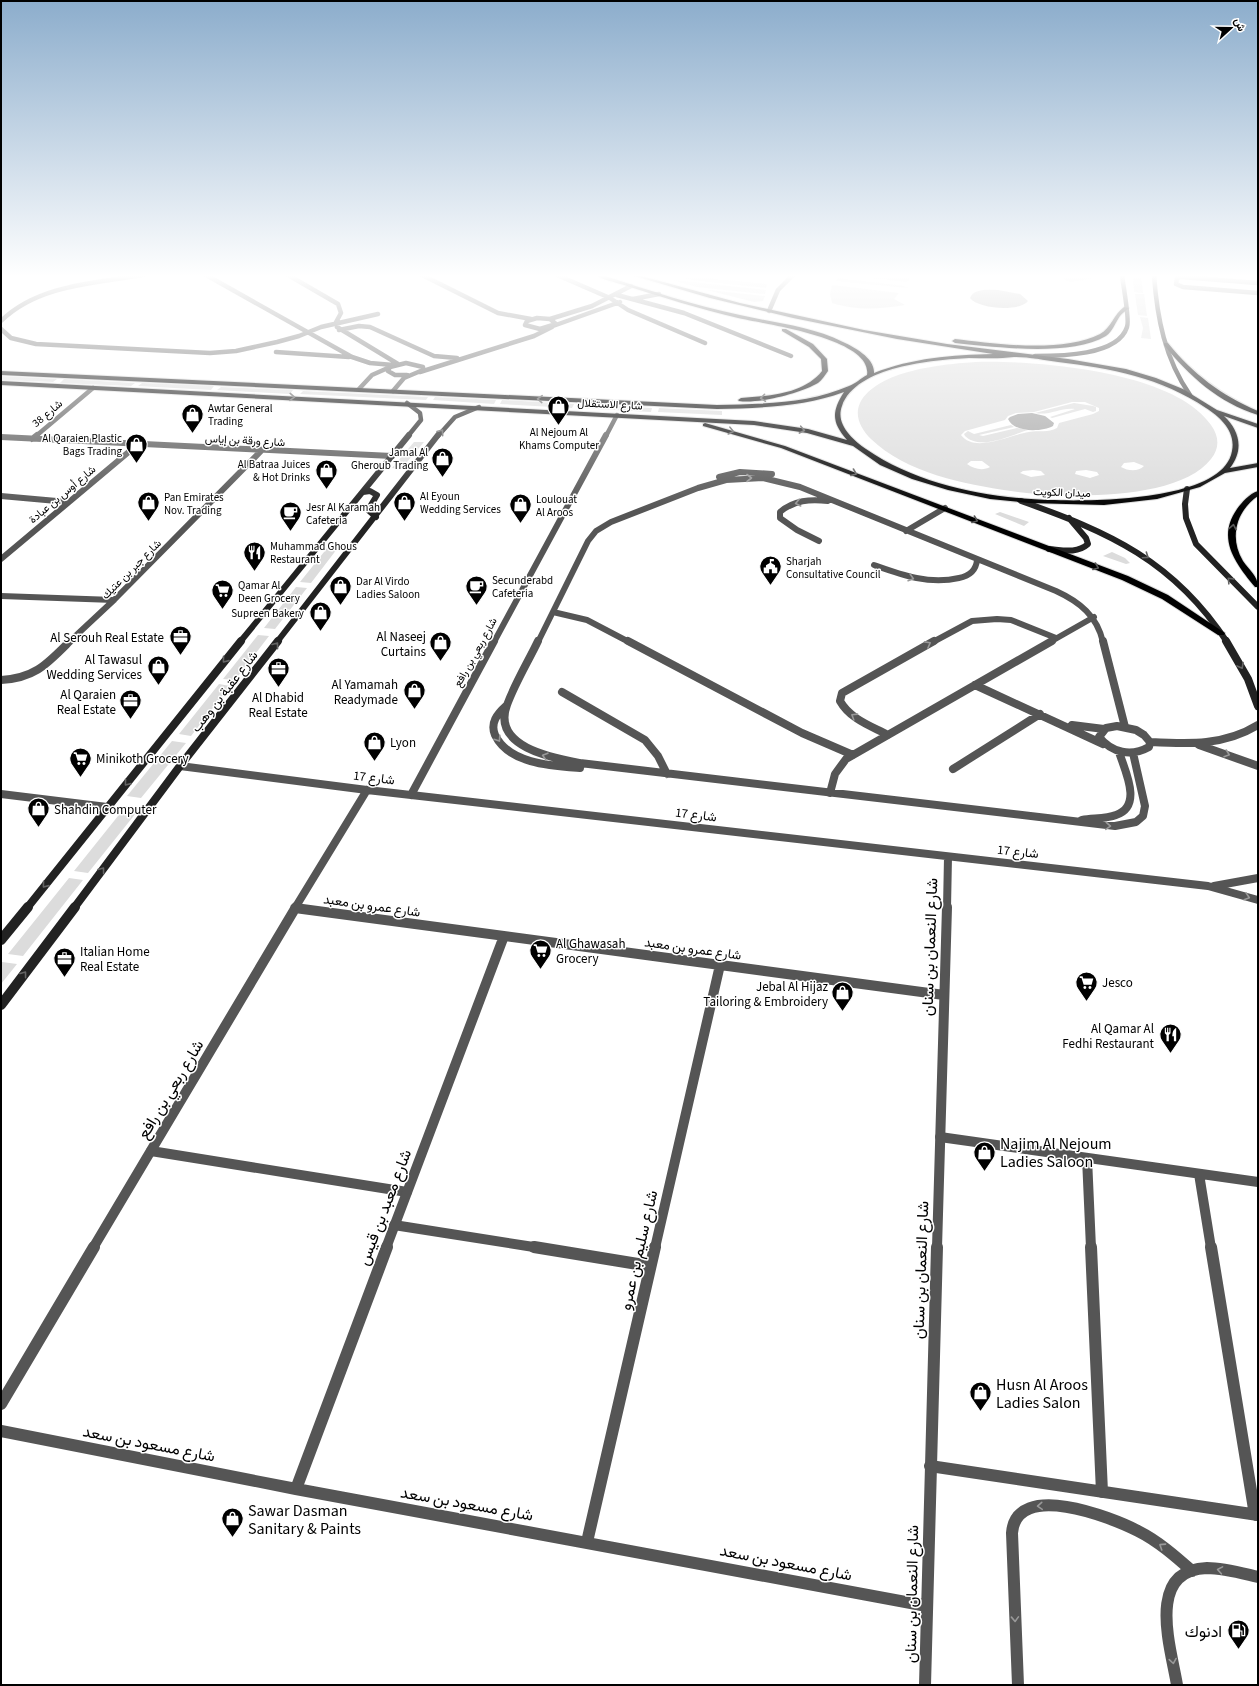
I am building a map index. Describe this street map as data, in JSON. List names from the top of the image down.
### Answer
{
  "streets": {
    "main road": ["شارع الاستقلال", "ميدان الكويت"],
    "street": [
      "شارع 38",
      "شارع ورقة بن إياس",
      "شارع أوس بن عبادة",
      "شارع جبر بن عتيك",
      "شارع ربعي بن رافع",
      "شارع عقبة بن وهب",
      "شارع 17",
      "شارع عمرو بن معبد",
      "شارع النعمان بن سنان",
      "شارع معبد بن قيس",
      "شارع سليم بن عمرو",
      "شارع مسعود بن سعد"
    ]
  },
  "crossings": [
    ["شارع الاستقلال", "شارع 38"],
    ["شارع الاستقلال", "ميدان الكويت"],
    ["شارع الاستقلال", "شارع ربعي بن رافع"],
    ["شارع الاستقلال", "شارع عقبة بن وهب"],
    ["شارع 38", "شارع ورقة بن إياس"],
    ["شارع ورقة بن إياس", "شارع أوس بن عبادة"],
    ["شارع ورقة بن إياس", "شارع جبر بن عتيك"],
    ["شارع ورقة بن إياس", "شارع عقبة بن وهب"],
    ["شارع ربعي بن رافع", "شارع 17"],
    ["شارع ربعي بن رافع", "شارع عمرو بن معبد"],
    ["شارع عقبة بن وهب", "شارع 17"],
    ["شارع 17", "شارع النعمان بن سنان"],
    ["شارع عمرو بن معبد", "شارع النعمان بن سنان"],
    ["شارع عمرو بن معبد", "شارع معبد بن قيس"],
    ["شارع عمرو بن معبد", "شارع سليم بن عمرو"],
    ["شارع النعمان بن سنان", "شارع مسعود بن سعد"],
    ["شارع معبد بن قيس", "شارع مسعود بن سعد"],
    ["شارع سليم بن عمرو", "شارع مسعود بن سعد"]
  ],
  "places": {
    "shop": [
      "Al Nejoum Al Khams Computer",
      "Awtar General Trading",
      "Al Qaraien Plastic Bags Trading",
      "Jamal Al Gheroub Trading",
      "Al Batraa Juices & Hot Drinks",
      "Al Eyoun Wedding Services",
      "Pan Emirates Nov. Trading",
      "Loulouat Al Aroos",
      "Dar Al Virdo Ladies Saloon",
      "Supreen Bakery",
      "Al Naseej Curtains",
      "Al Tawasul Wedding Services",
      "Al Yamamah Readymade",
      "Lyon",
      "Shahdin Computer",
      "Jebal Al Hijaz Tailoring & Embroidery",
      "Najim Al Nejoum Ladies Saloon",
      "Husn Al Aroos Ladies Salon",
      "Sawar Dasman Sanitary & Paints"
    ],
    "cafe": ["Jesr Al Karamah Cafeteria", "Secunderabd Cafeteria"],
    "restaurant": ["Muhammad Ghous Restaurant", "Al Qamar Al Fedhi Restaurant"],
    "public building": ["Sharjah Consultative Council"],
    "supermarket": [
      "Qamar Al Deen Grocery",
      "Minikoth Grocery",
      "Al Ghawasah Grocery",
      "Jesco"
    ],
    "office": [
      "Al Serouh Real Estate",
      "Al Dhabid Real Estate",
      "Al Qaraien Real Estate",
      "Italian Home Real Estate"
    ],
    "fuel station": ["ادنوك"]
  },
  "north": "right"
}
